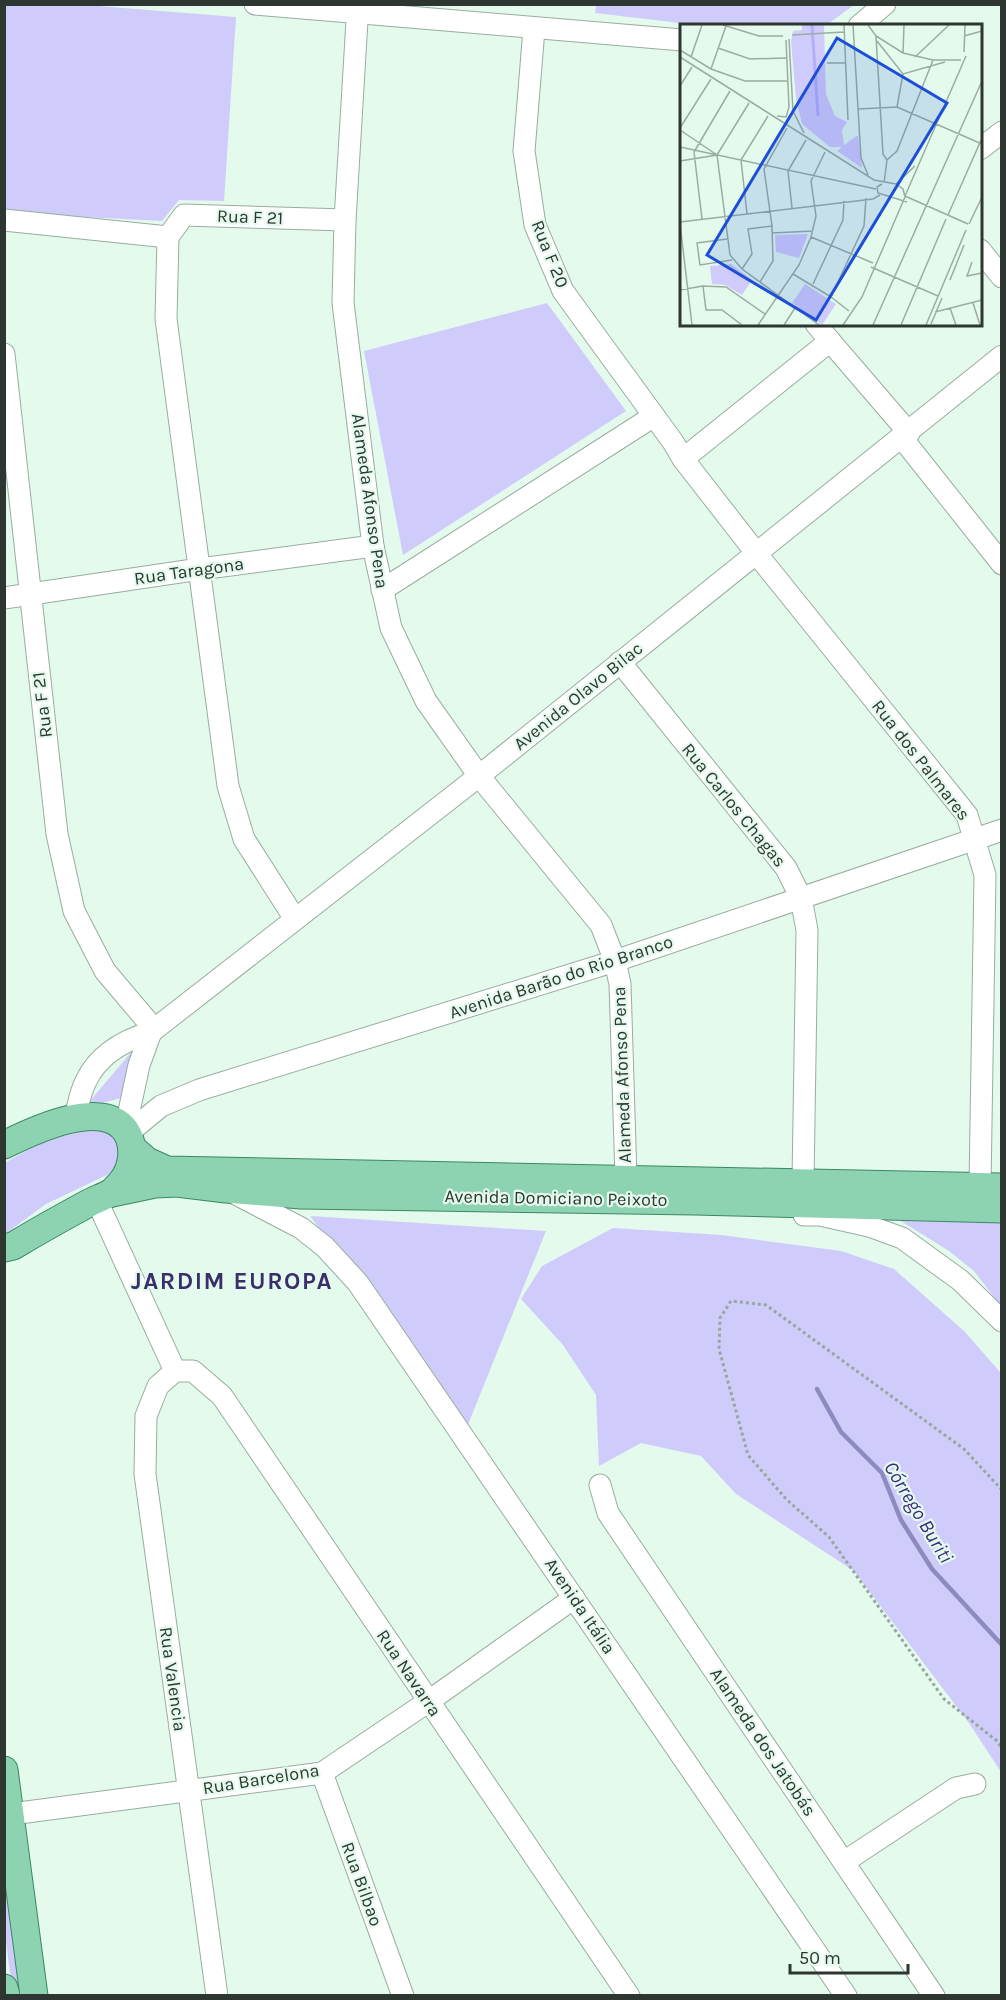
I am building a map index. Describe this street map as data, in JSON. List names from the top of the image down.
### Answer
{
  "streets": {
    "main road": ["Avenida Domiciano Peixoto"],
    "street": [
      "Rua F 21",
      "Rua F 20",
      "Alameda Afonso Pena",
      "Rua Taragona",
      "Avenida Olavo Bilac",
      "Rua dos Palmares",
      "Rua Carlos Chagas",
      "Avenida Barão do Rio Branco",
      "Avenida Itália",
      "Rua Navarra",
      "Rua Valencia",
      "Alameda dos Jatobás",
      "Rua Barcelona",
      "Rua Bilbao"
    ]
  },
  "crossings": [
    ["Rua F 21", "Alameda Afonso Pena"],
    ["Rua F 21", "Rua Taragona"],
    ["Rua F 21", "Avenida Olavo Bilac"],
    ["Rua F 20", "Avenida Olavo Bilac"],
    ["Rua F 20", "Rua dos Palmares"],
    ["Alameda Afonso Pena", "Rua Taragona"],
    ["Alameda Afonso Pena", "Avenida Olavo Bilac"],
    ["Alameda Afonso Pena", "Avenida Barão do Rio Branco"],
    ["Alameda Afonso Pena", "Avenida Domiciano Peixoto"],
    ["Avenida Olavo Bilac", "Rua dos Palmares"],
    ["Avenida Olavo Bilac", "Rua Carlos Chagas"],
    ["Avenida Olavo Bilac", "Avenida Domiciano Peixoto"],
    ["Rua dos Palmares", "Avenida Barão do Rio Branco"],
    ["Rua dos Palmares", "Avenida Domiciano Peixoto"],
    ["Rua Carlos Chagas", "Avenida Barão do Rio Branco"],
    ["Rua Carlos Chagas", "Avenida Domiciano Peixoto"],
    ["Avenida Barão do Rio Branco", "Avenida Domiciano Peixoto"],
    ["Avenida Domiciano Peixoto", "Avenida Itália"],
    ["Avenida Itália", "Rua Barcelona"],
    ["Rua Navarra", "Rua Valencia"],
    ["Rua Navarra", "Rua Barcelona"],
    ["Rua Valencia", "Rua Barcelona"],
    ["Rua Barcelona", "Rua Bilbao"]
  ],
  "districts": ["JARDIM EUROPA"],
  "water": ["Córrego Buriti"],
  "scale_bar": "50 m"
}
